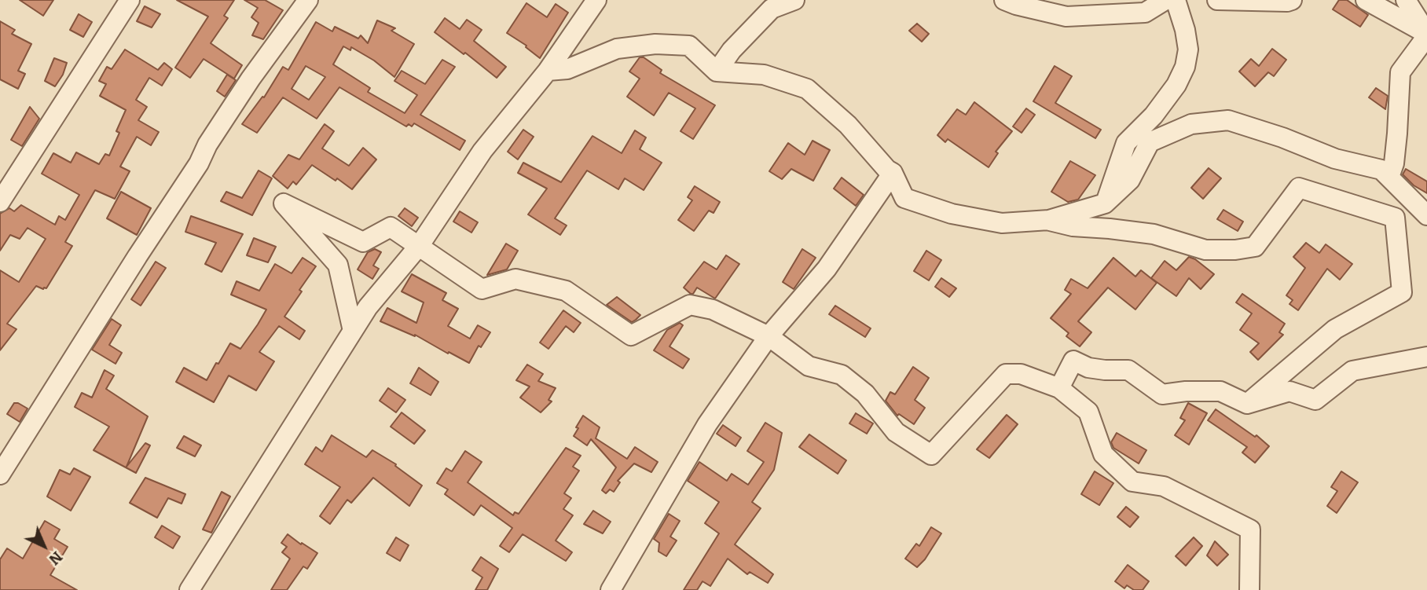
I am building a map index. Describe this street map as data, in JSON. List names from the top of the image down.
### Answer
{
  "north": "bottom right"
}
